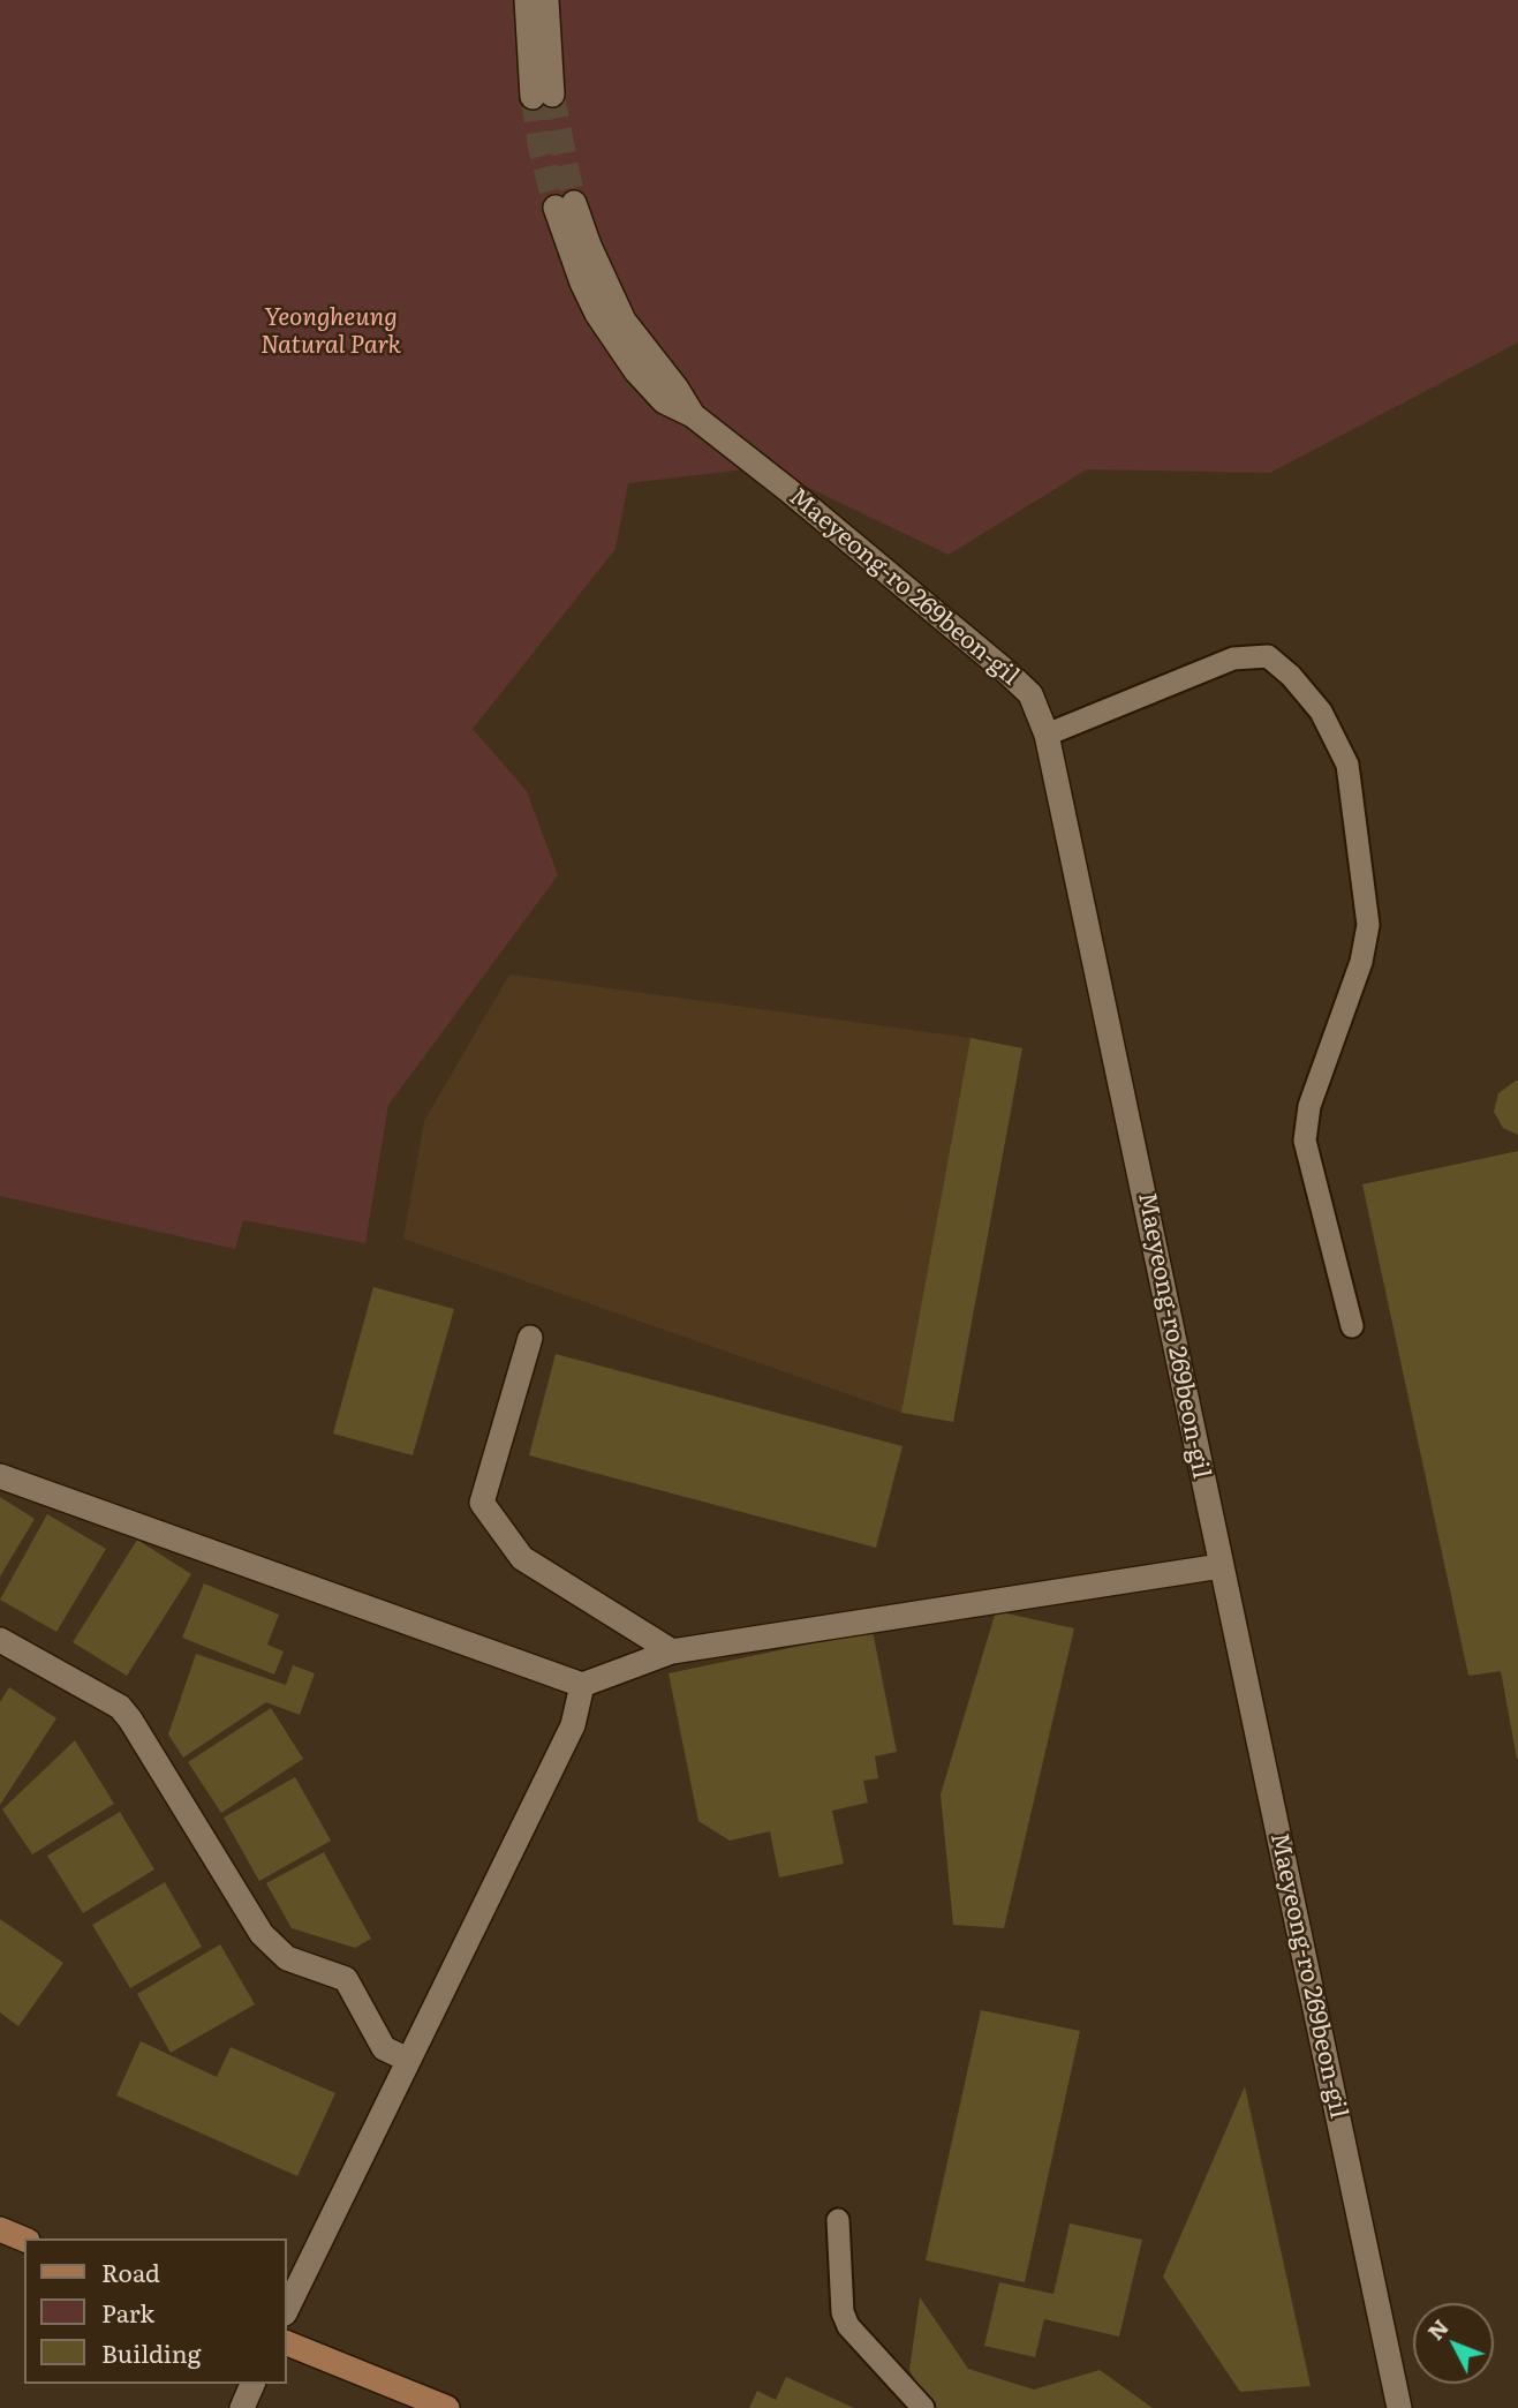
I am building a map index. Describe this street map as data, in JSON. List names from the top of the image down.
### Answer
{
  "streets": {
    "street": ["Maeyeong-ro 269beon-gil"]
  },
  "parks": ["Yeongheung Natural Park"],
  "legend": ["Road", "Park", "Building"],
  "north": "top left"
}
